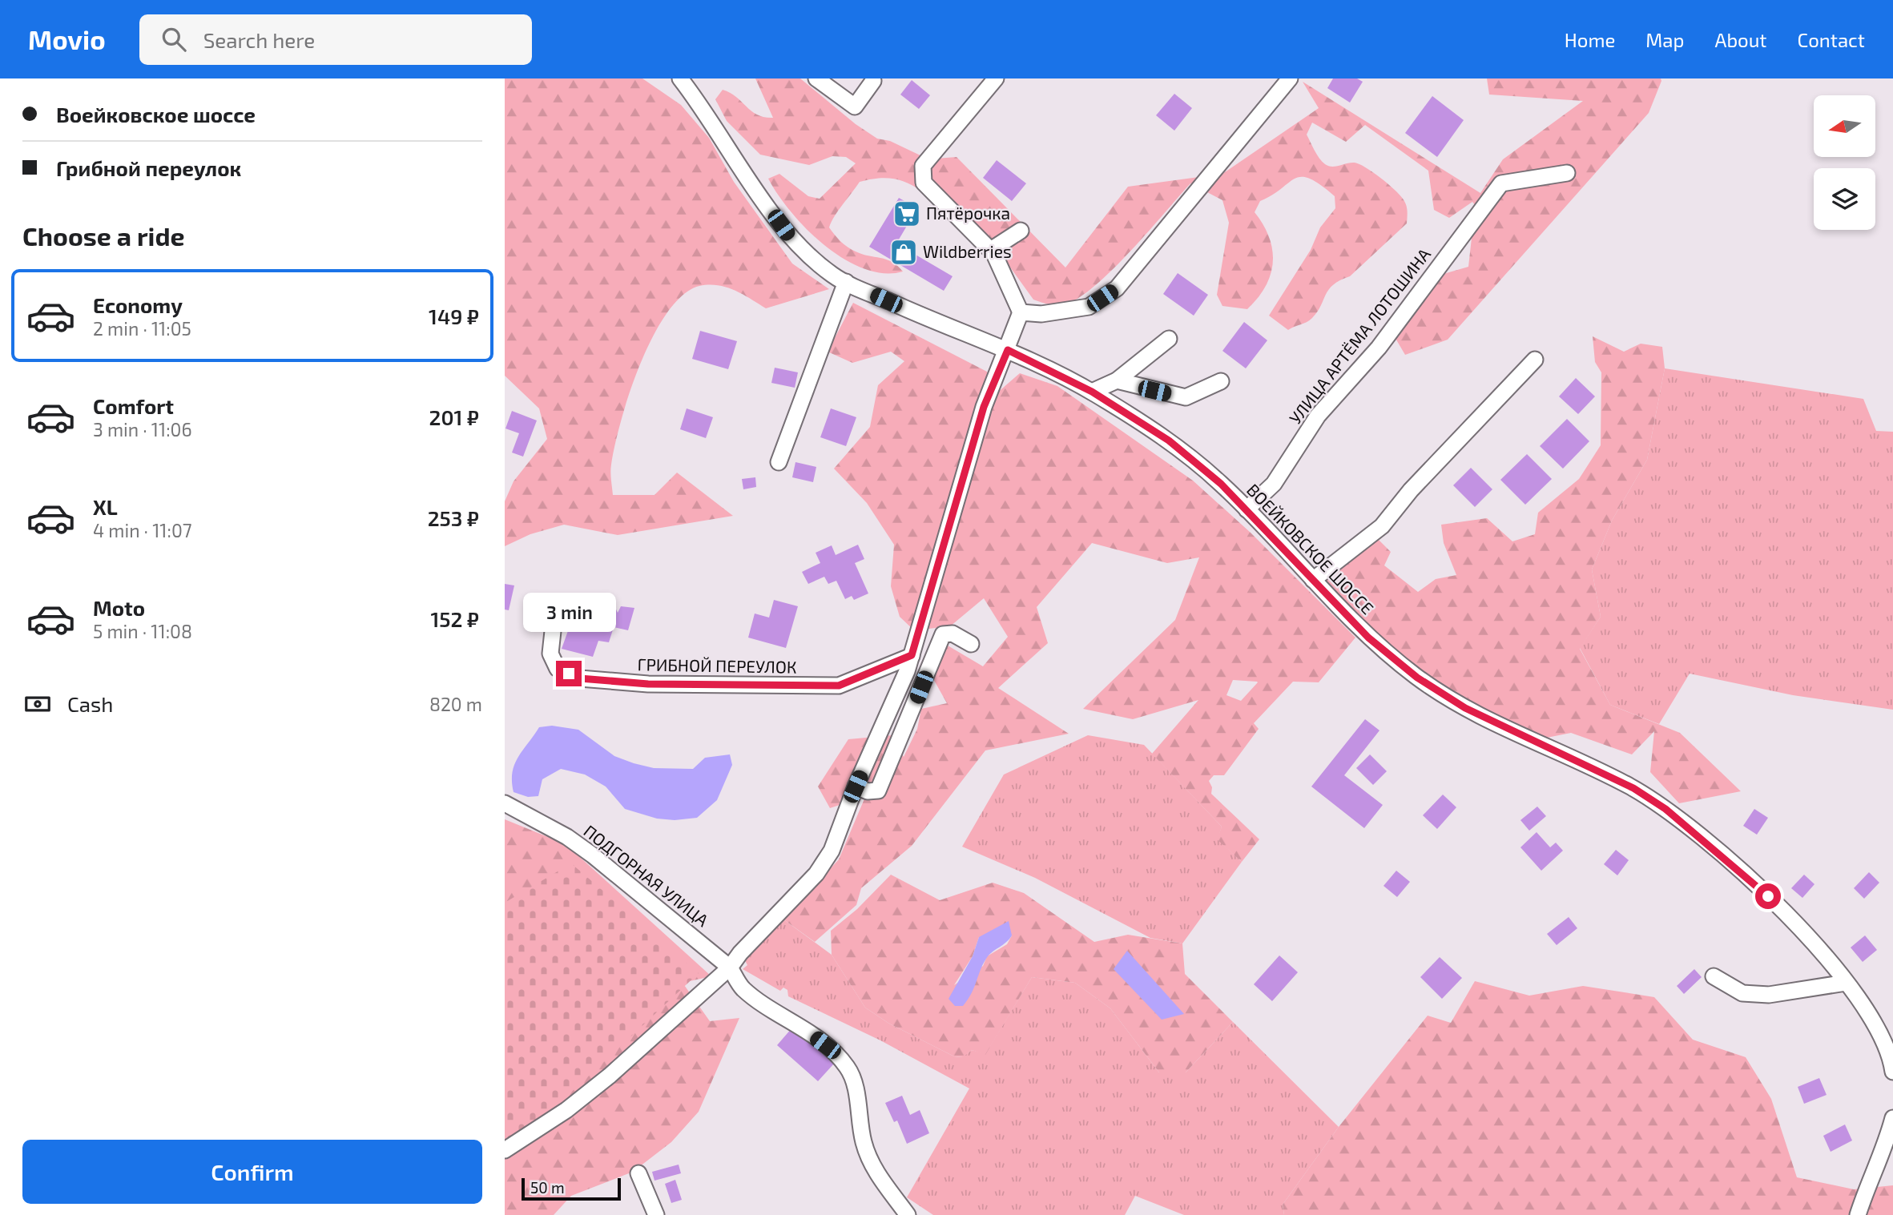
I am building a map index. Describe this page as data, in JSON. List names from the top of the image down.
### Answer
{
  "streets": {
    "street": [
      "УЛИЦА АРТЁМА ЛОТОШИНА",
      "ВОЕЙКОВСКОЕ ШОССЕ",
      "ГРИБНОЙ ПЕРЕУЛОК",
      "ПОДГОРНАЯ УЛИЦА"
    ]
  },
  "crossings": [
    ["УЛИЦА АРТЁМА ЛОТОШИНА", "ВОЕЙКОВСКОЕ ШОССЕ"]
  ],
  "places": {
    "supermarket": ["Пятёрочка"],
    "shop": ["Wildberries"]
  },
  "scale_bar": "50 m",
  "north": "left",
  "page": {
    "header": "Movio",
    "search": "Search here",
    "nav": [
      "Home",
      "Map",
      "About",
      "Contact"
    ],
    "banner": ["Воейковское шоссе", "Грибной переулок"],
    "heading": "Choose a ride",
    "list": [
      {
        "name": "Economy",
        "note": "2 min · 11:05",
        "value": "149 ₽"
      },
      {
        "name": "Comfort",
        "note": "3 min · 11:06",
        "value": "201 ₽"
      },
      {
        "name": "XL",
        "note": "4 min · 11:07",
        "value": "253 ₽"
      },
      {
        "name": "Moto",
        "note": "5 min · 11:08",
        "value": "152 ₽"
      }
    ],
    "bubble": "3 min",
    "pay": ["Cash", "820 m"],
    "buttons": "Confirm",
    "scale": "50 m"
  }
}
